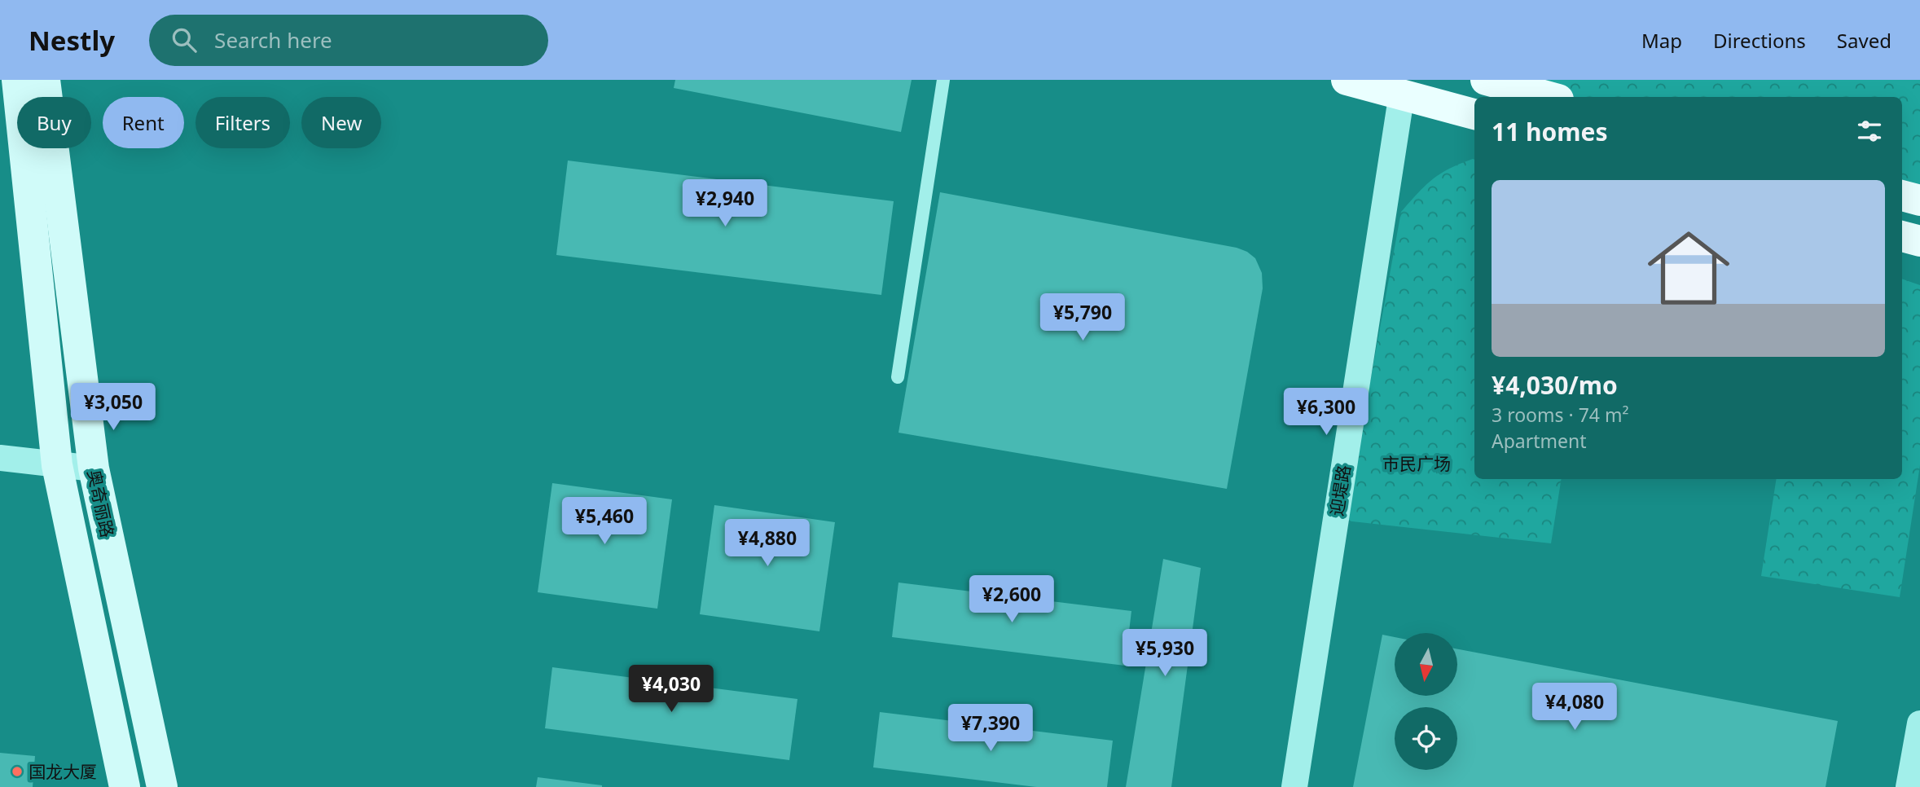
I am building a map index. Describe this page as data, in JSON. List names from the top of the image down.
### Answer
{
  "streets": {
    "main road": ["奥奇丽路"],
    "street": ["迎堤路"]
  },
  "parks": ["市民广场"],
  "places": ["国龙大厦"],
  "north": "bottom",
  "page": {
    "header": "Nestly",
    "search": "Search here",
    "nav": ["Map", "Directions", "Saved"],
    "chip": [
      "Buy",
      "Rent",
      "Filters",
      "New"
    ],
    "heading": "11 homes",
    "list": [
      {
        "name": "¥4,030/mo",
        "note": "3 rooms · 74 m² · Apartment"
      }
    ],
    "price": [
      "¥2,940",
      "¥5,790",
      "¥3,050",
      "¥6,300",
      "¥5,460",
      "¥4,880",
      "¥2,600",
      "¥5,930",
      "¥4,030",
      "¥4,080",
      "¥7,390"
    ]
  }
}
